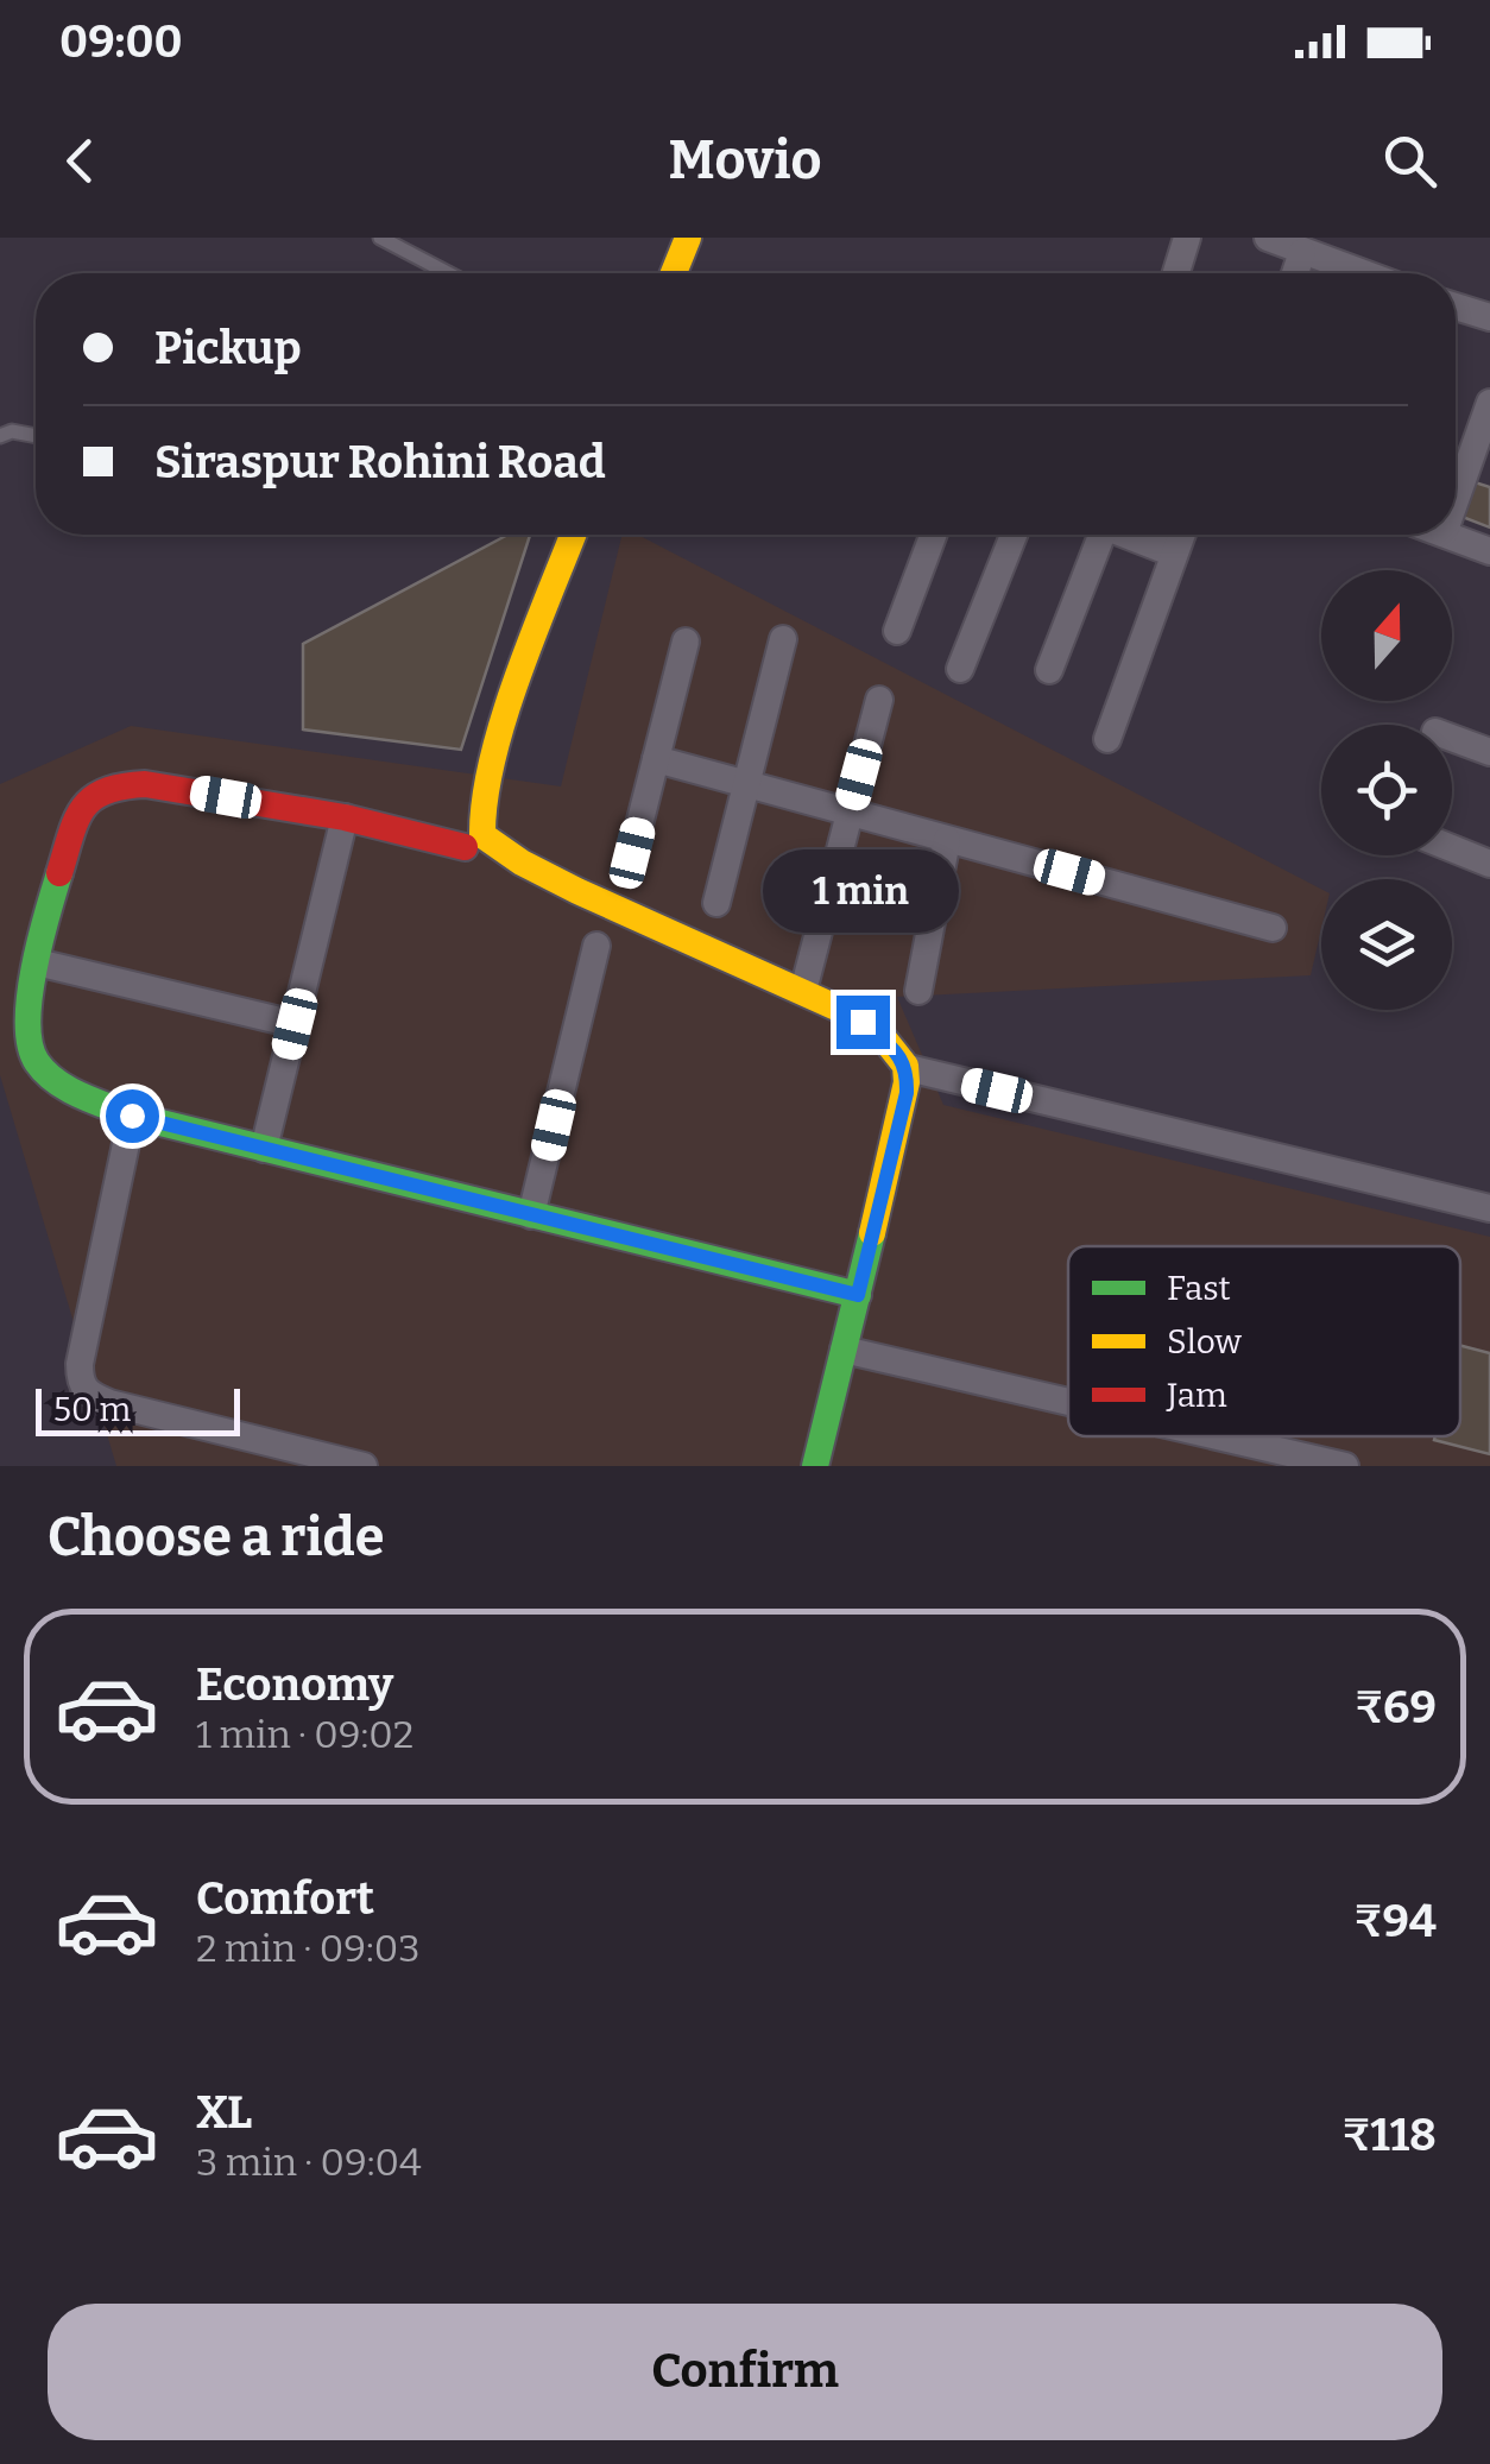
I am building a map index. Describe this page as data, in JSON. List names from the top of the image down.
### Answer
{
  "legend": ["Fast", "Slow", "Jam"],
  "scale_bar": "50 m",
  "north": "top",
  "page": {
    "status": "09:00",
    "header": "Movio",
    "banner": ["Pickup", "Siraspur Rohini Road"],
    "bubble": "1 min",
    "scale": "50 m",
    "heading": "Choose a ride",
    "list": [
      {
        "name": "Economy",
        "note": "1 min · 09:02",
        "value": "₹69"
      },
      {
        "name": "Comfort",
        "note": "2 min · 09:03",
        "value": "₹94"
      },
      {
        "name": "XL",
        "note": "3 min · 09:04",
        "value": "₹118"
      }
    ],
    "buttons": "Confirm"
  }
}
